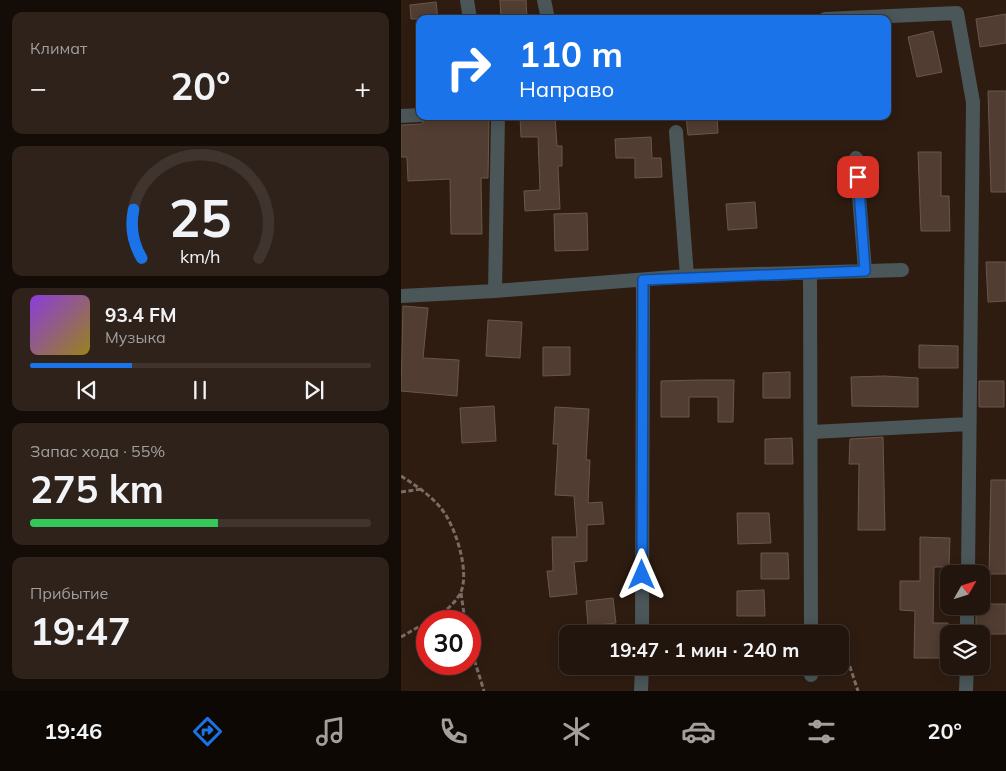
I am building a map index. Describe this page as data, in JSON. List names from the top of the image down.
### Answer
{
  "north": "top right",
  "page": {
    "tile": [
      "Климат",
      ["Запас хода · 55%", "275 km"],
      ["Прибытие", "19:47"]
    ],
    "turn": ["110 m", "Направо"],
    "heat": ["−", "20°", "+"],
    "song": ["93.4 FM", "Музыка"],
    "limit": "30",
    "trip": "19:47 · 1 мин · 240 m",
    "tabs": ["19:46", "20°"],
    "gauge": ["25", "km/h"]
  }
}
